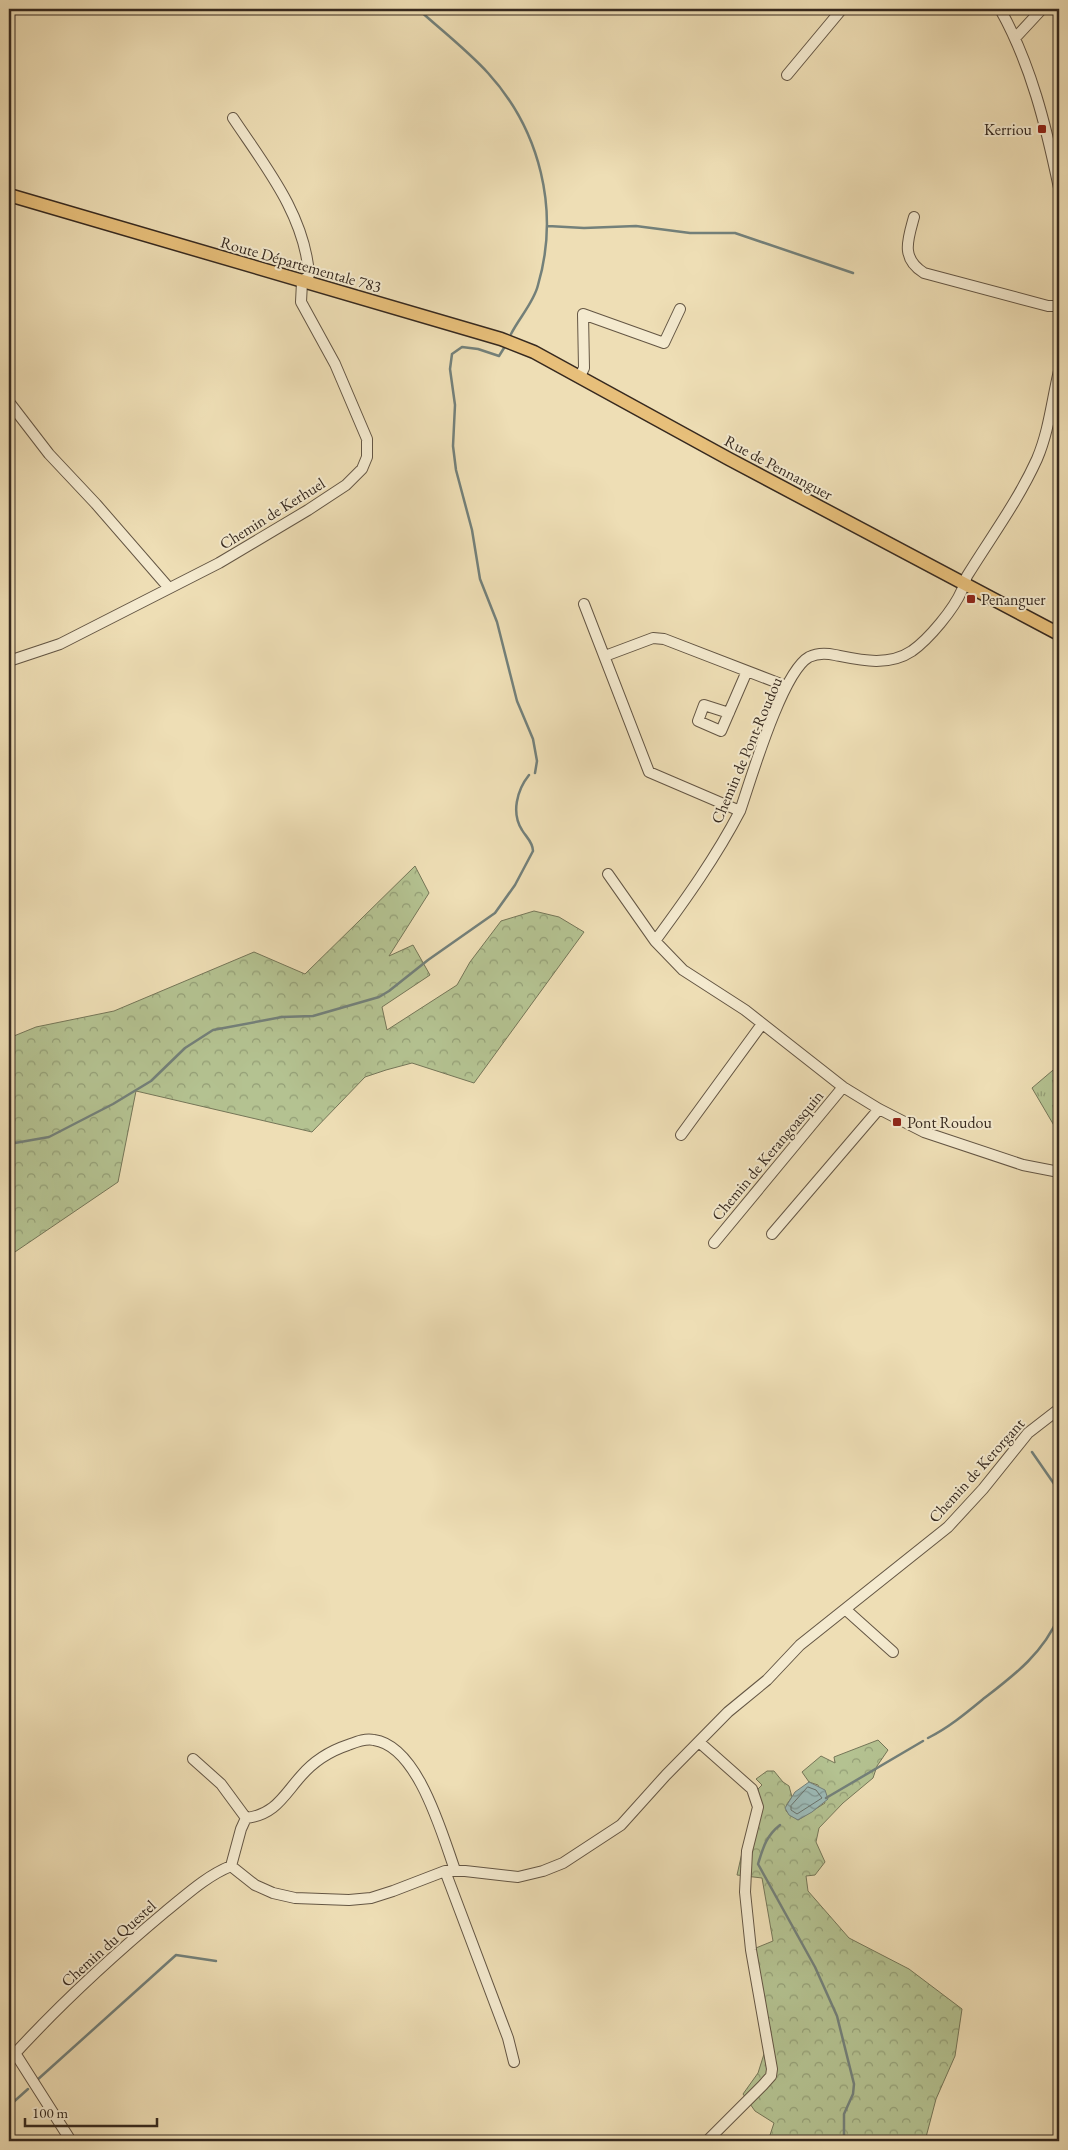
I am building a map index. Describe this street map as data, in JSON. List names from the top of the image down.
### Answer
{
  "streets": {
    "main road": ["Route Départementale 783", "Rue de Pennanguer"],
    "street": [
      "Chemin de Kerhuel",
      "Chemin de Pont-Roudou",
      "Chemin de Kerangoasquin",
      "Chemin de Kerorgant",
      "Chemin du Questel"
    ]
  },
  "crossings": [
    ["Route Départementale 783", "Rue de Pennanguer"],
    ["Route Départementale 783", "Chemin de Kerhuel"],
    ["Rue de Pennanguer", "Chemin de Pont-Roudou"],
    ["Chemin de Pont-Roudou", "Chemin de Kerangoasquin"]
  ],
  "places": {
    "transit": ["Kerriou", "Penanguer", "Pont Roudou"]
  },
  "scale_bar": "100 m"
}
